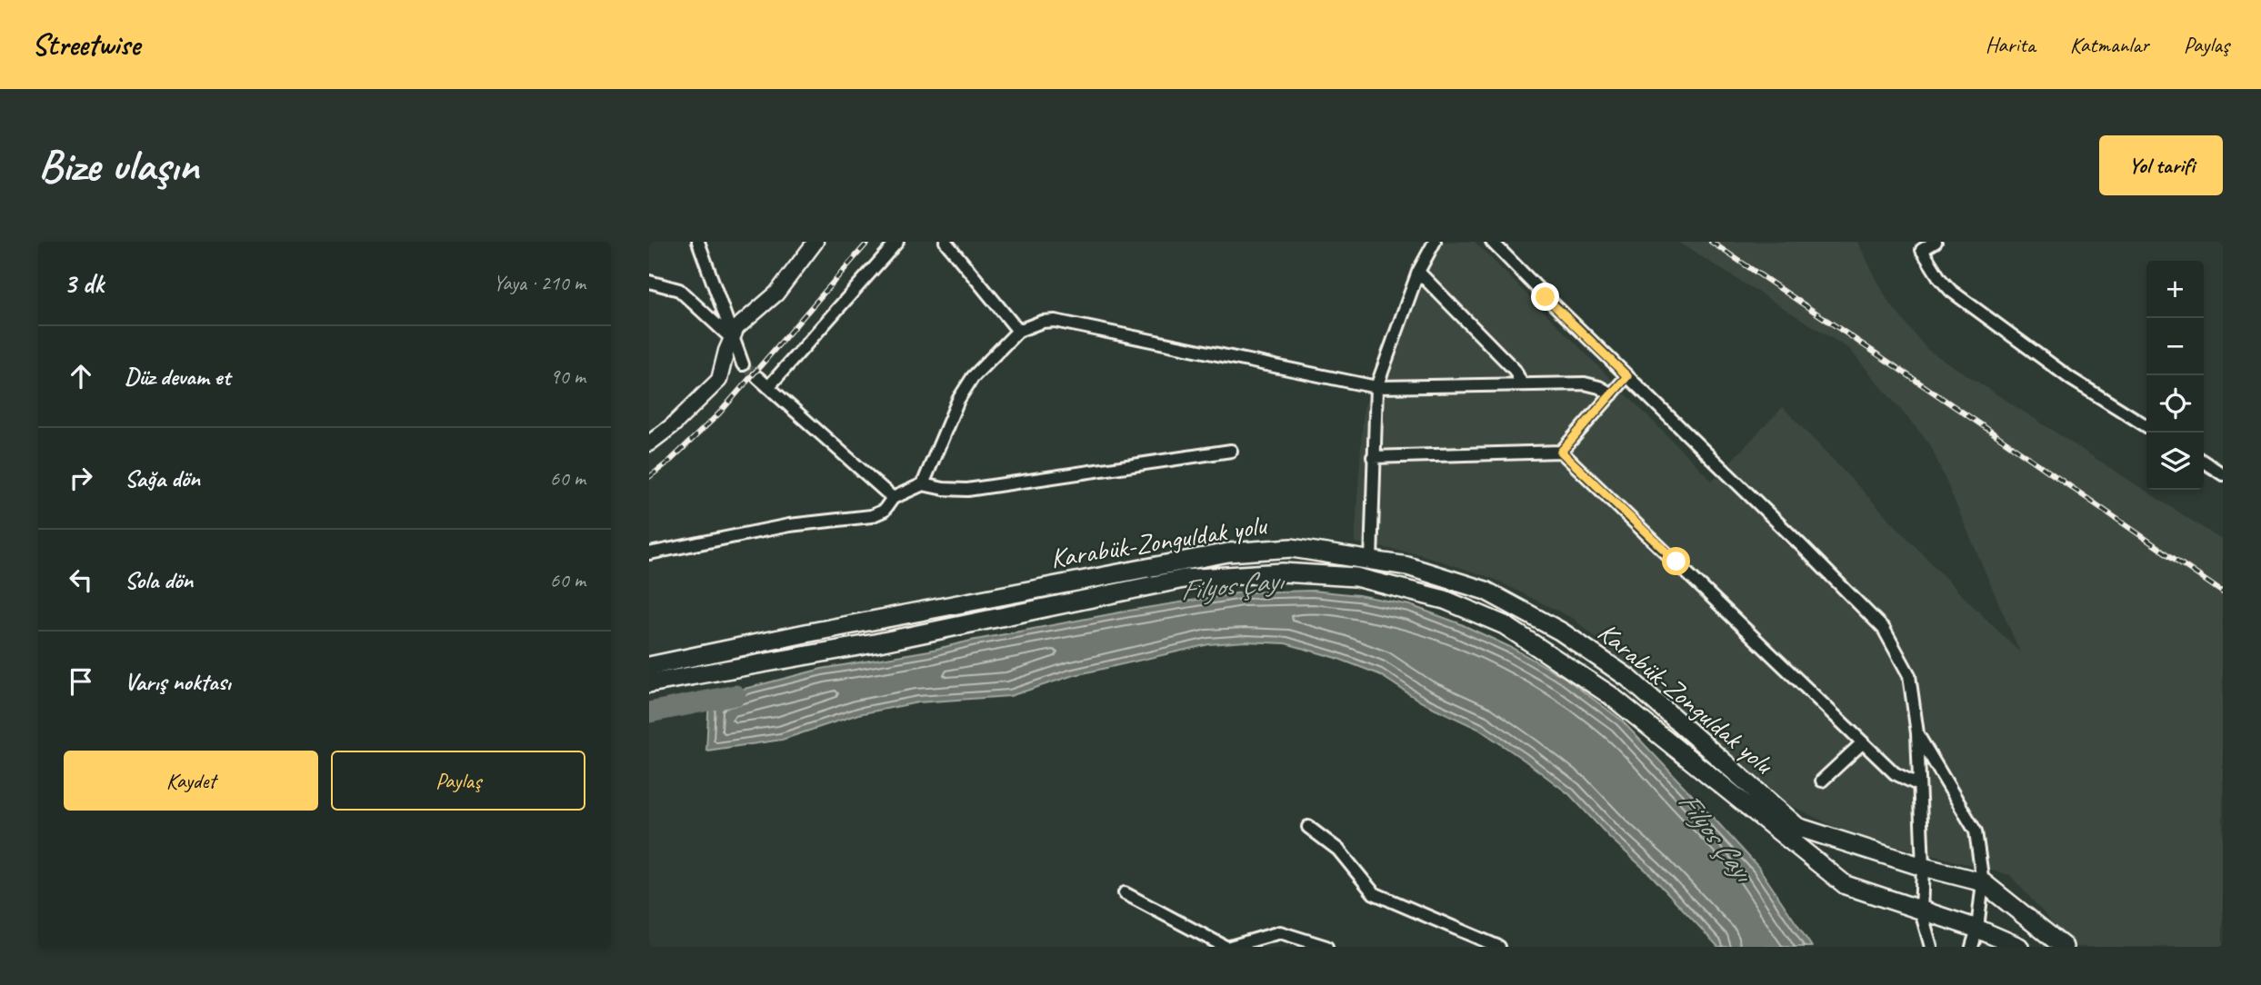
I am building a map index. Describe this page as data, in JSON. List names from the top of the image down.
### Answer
{
  "streets": {
    "highway": ["Karabük-Zonguldak yolu"]
  },
  "water": ["Filyos Çayı"],
  "page": {
    "header": "Streetwise",
    "nav": ["Harita", "Katmanlar", "Paylaş"],
    "buttons": [
      "Yol tarifi",
      ["Kaydet", "Paylaş"]
    ],
    "title": "Bize ulaşın",
    "heading": ["3 dk", "Yaya · 210 m"],
    "map_buttons": ["+", "−"],
    "list": [
      ["Düz devam et", "90 m"],
      ["Sağa dön", "60 m"],
      ["Sola dön", "60 m"],
      "Varış noktası"
    ]
  }
}
